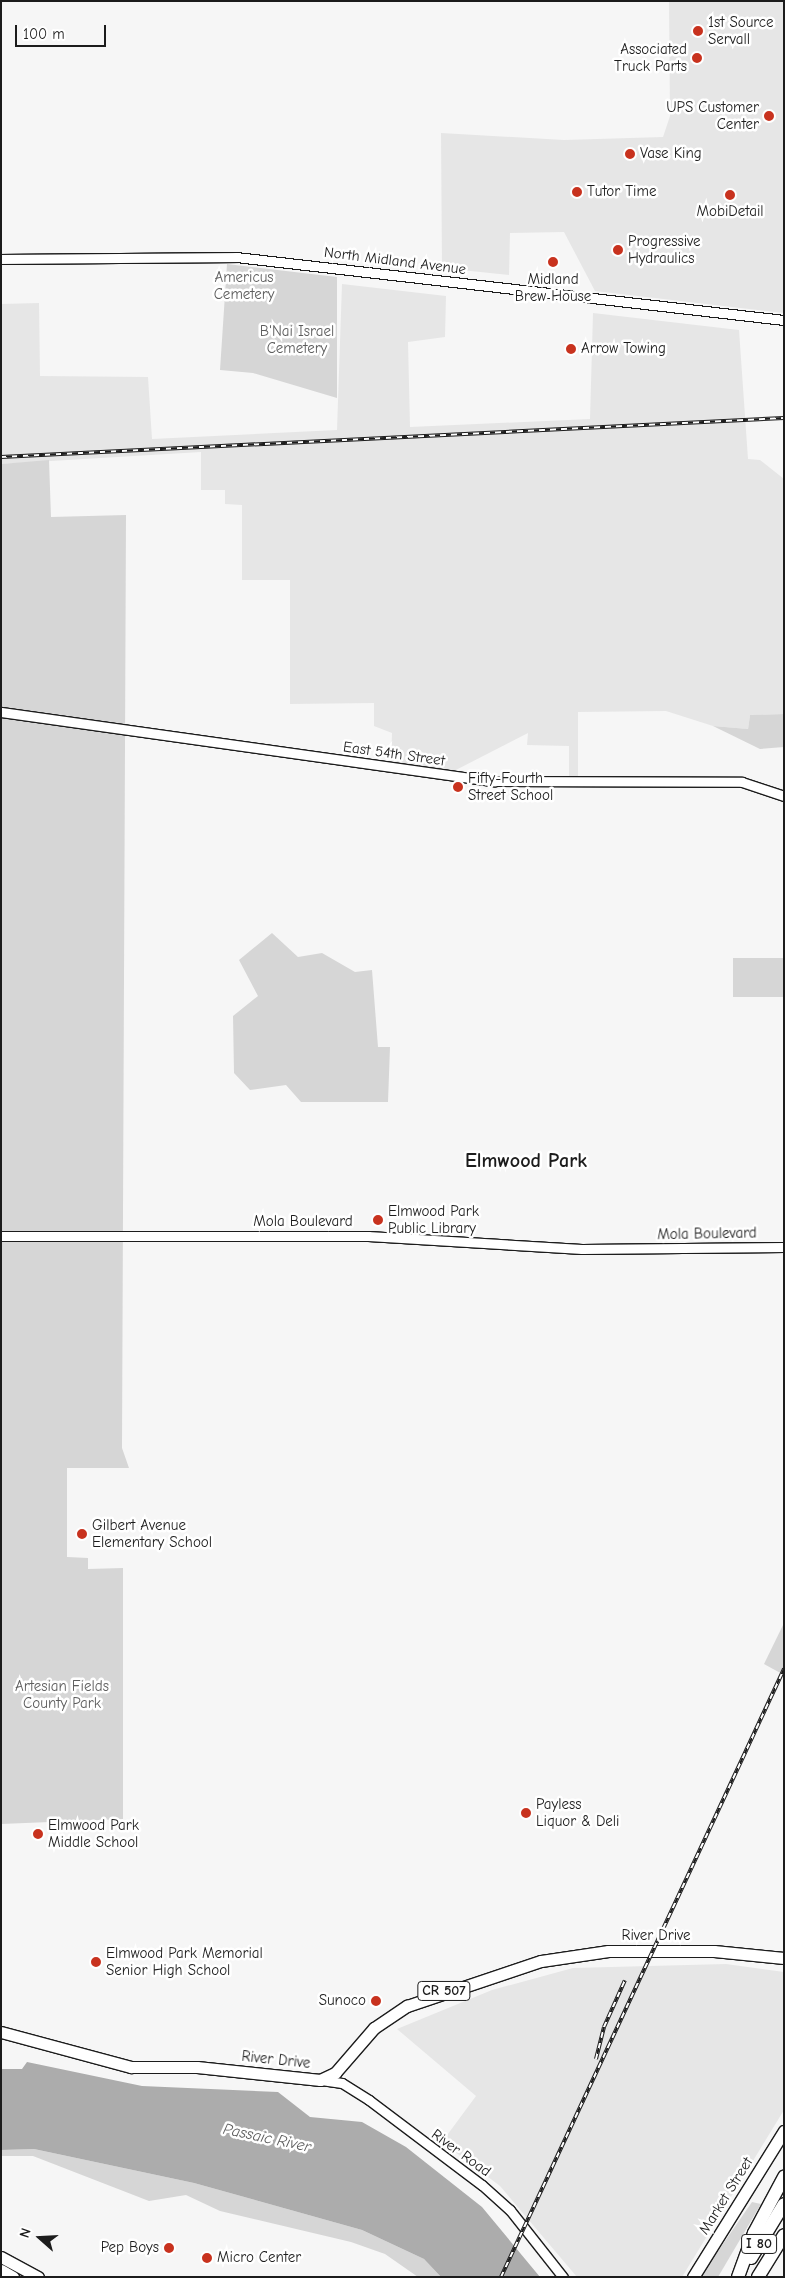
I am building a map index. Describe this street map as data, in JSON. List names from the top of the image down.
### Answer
{
  "streets": {
    "highway": ["I 80"],
    "main road": ["River Drive", "CR 507", "Market Street"],
    "street": [
      "North Midland Avenue",
      "East 54th Street",
      "Mola Boulevard",
      "River Road"
    ]
  },
  "crossings": [
    ["River Drive", "River Road"]
  ],
  "districts": ["Elmwood Park"],
  "water": ["Passaic River"],
  "parks": ["Americus Cemetery", "B'Nai Israel Cemetery", "Artesian Fields County Park"],
  "places": [
    "1st Source Servall",
    "Associated Truck Parts",
    "UPS Customer Center",
    "Vase King",
    "Tutor Time",
    "MobiDetail",
    "Progressive Hydraulics",
    "Midland Brew House",
    "Arrow Towing",
    "Fifty-Fourth Street School",
    "Elmwood Park Public Library",
    "Gilbert Avenue Elementary School",
    "Payless Liquor & Deli",
    "Elmwood Park Middle School",
    "Elmwood Park Memorial Senior High School",
    "Sunoco",
    "Pep Boys",
    "Micro Center"
  ],
  "scale_bar": "100 m",
  "north": "left"
}
